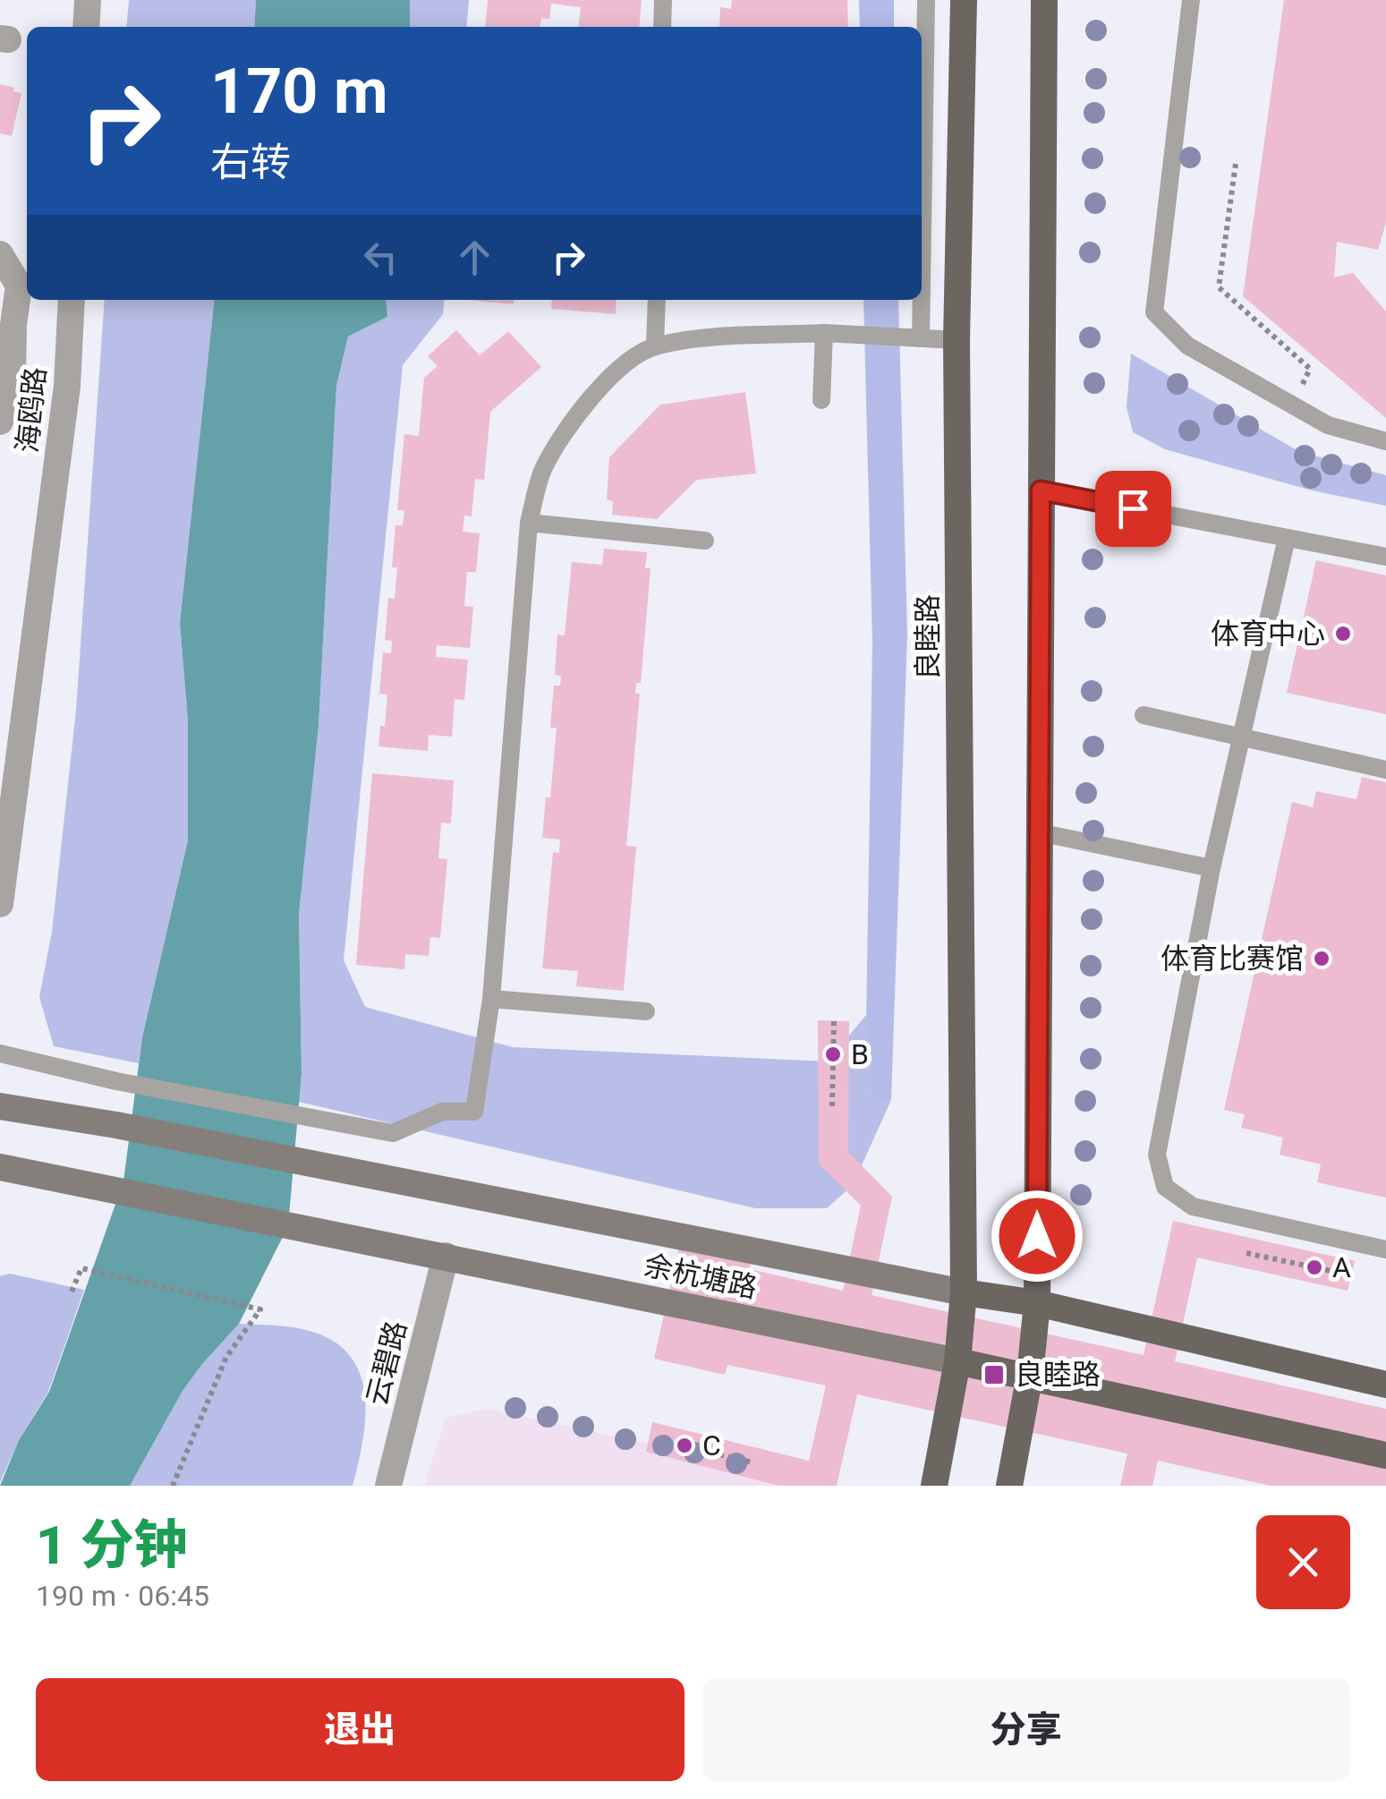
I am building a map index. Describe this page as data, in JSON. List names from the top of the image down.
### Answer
{
  "streets": {
    "main road": ["良睦路", "余杭塘路"],
    "street": ["海鸥路", "云碧路"]
  },
  "crossings": [
    ["良睦路", "余杭塘路"],
    ["余杭塘路", "云碧路"]
  ],
  "places": {
    "other": [
      "体育中心",
      "体育比赛馆",
      "B",
      "A",
      "C"
    ],
    "transit": ["良睦路"]
  },
  "page": {
    "turn": ["170 m", "右转"],
    "heading": ["1 分钟", "190 m · 06:45"],
    "buttons": ["退出", "分享"]
  }
}
